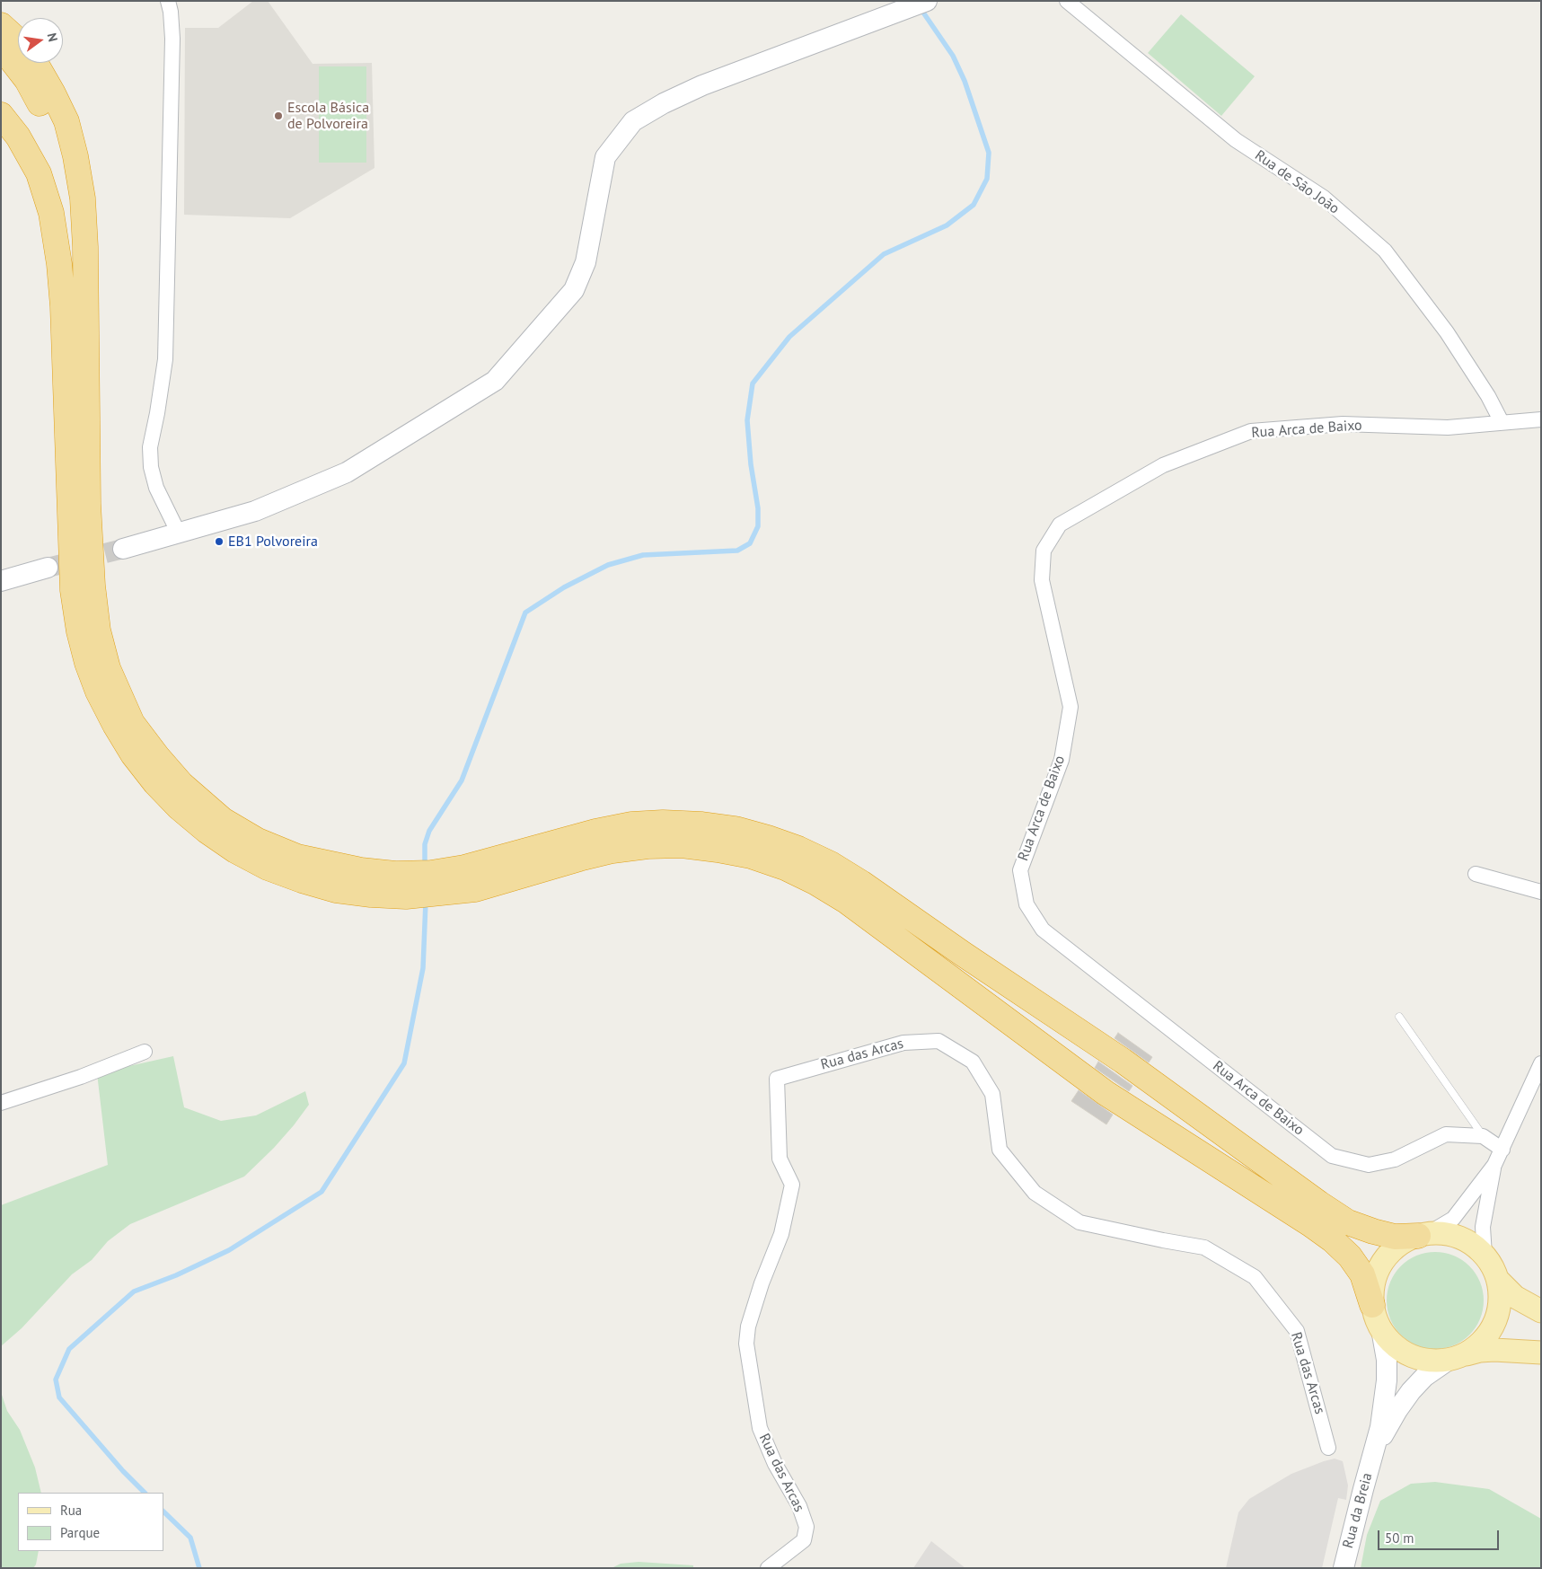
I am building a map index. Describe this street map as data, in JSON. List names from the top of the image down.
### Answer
{
  "streets": {
    "main road": ["Rua da Breia"],
    "street": ["Rua de São João", "Rua Arca de Baixo", "Rua das Arcas"]
  },
  "crossings": [
    ["Rua de São João", "Rua Arca de Baixo"]
  ],
  "places": ["Escola Básica de Polvoreira", "EB1 Polvoreira"],
  "legend": ["Rua", "Parque"],
  "scale_bar": "50 m",
  "north": "right"
}
